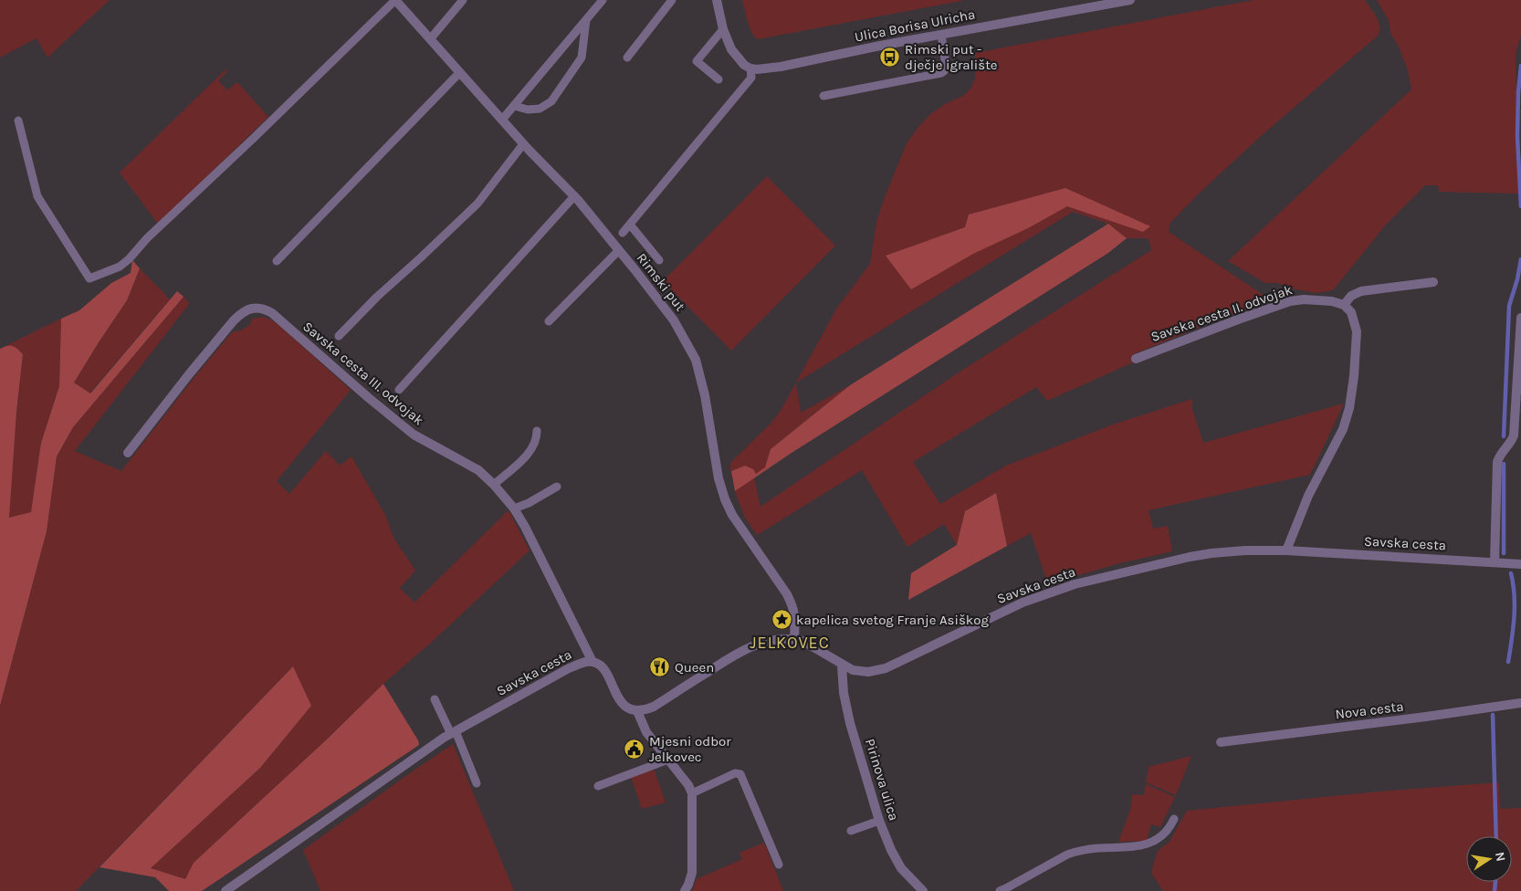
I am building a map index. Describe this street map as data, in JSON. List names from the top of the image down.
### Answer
{
  "streets": {
    "street": [
      "Ulica Borisa Ulricha",
      "Rimski put",
      "Savska cesta II. odvojak",
      "Savska cesta III. odvojak",
      "Savska cesta",
      "Nova cesta",
      "Pirinova ulica"
    ]
  },
  "crossings": [
    ["Rimski put", "Savska cesta"],
    ["Savska cesta III. odvojak", "Savska cesta"],
    ["Savska cesta", "Pirinova ulica"]
  ],
  "districts": ["JELKOVEC"],
  "places": {
    "bus stop": ["Rimski put - dječje igralište"],
    "place": ["kapelica svetog Franje Asiškog"],
    "restaurant": ["Queen"],
    "public building": ["Mjesni odbor Jelkovec"]
  },
  "north": "right"
}
